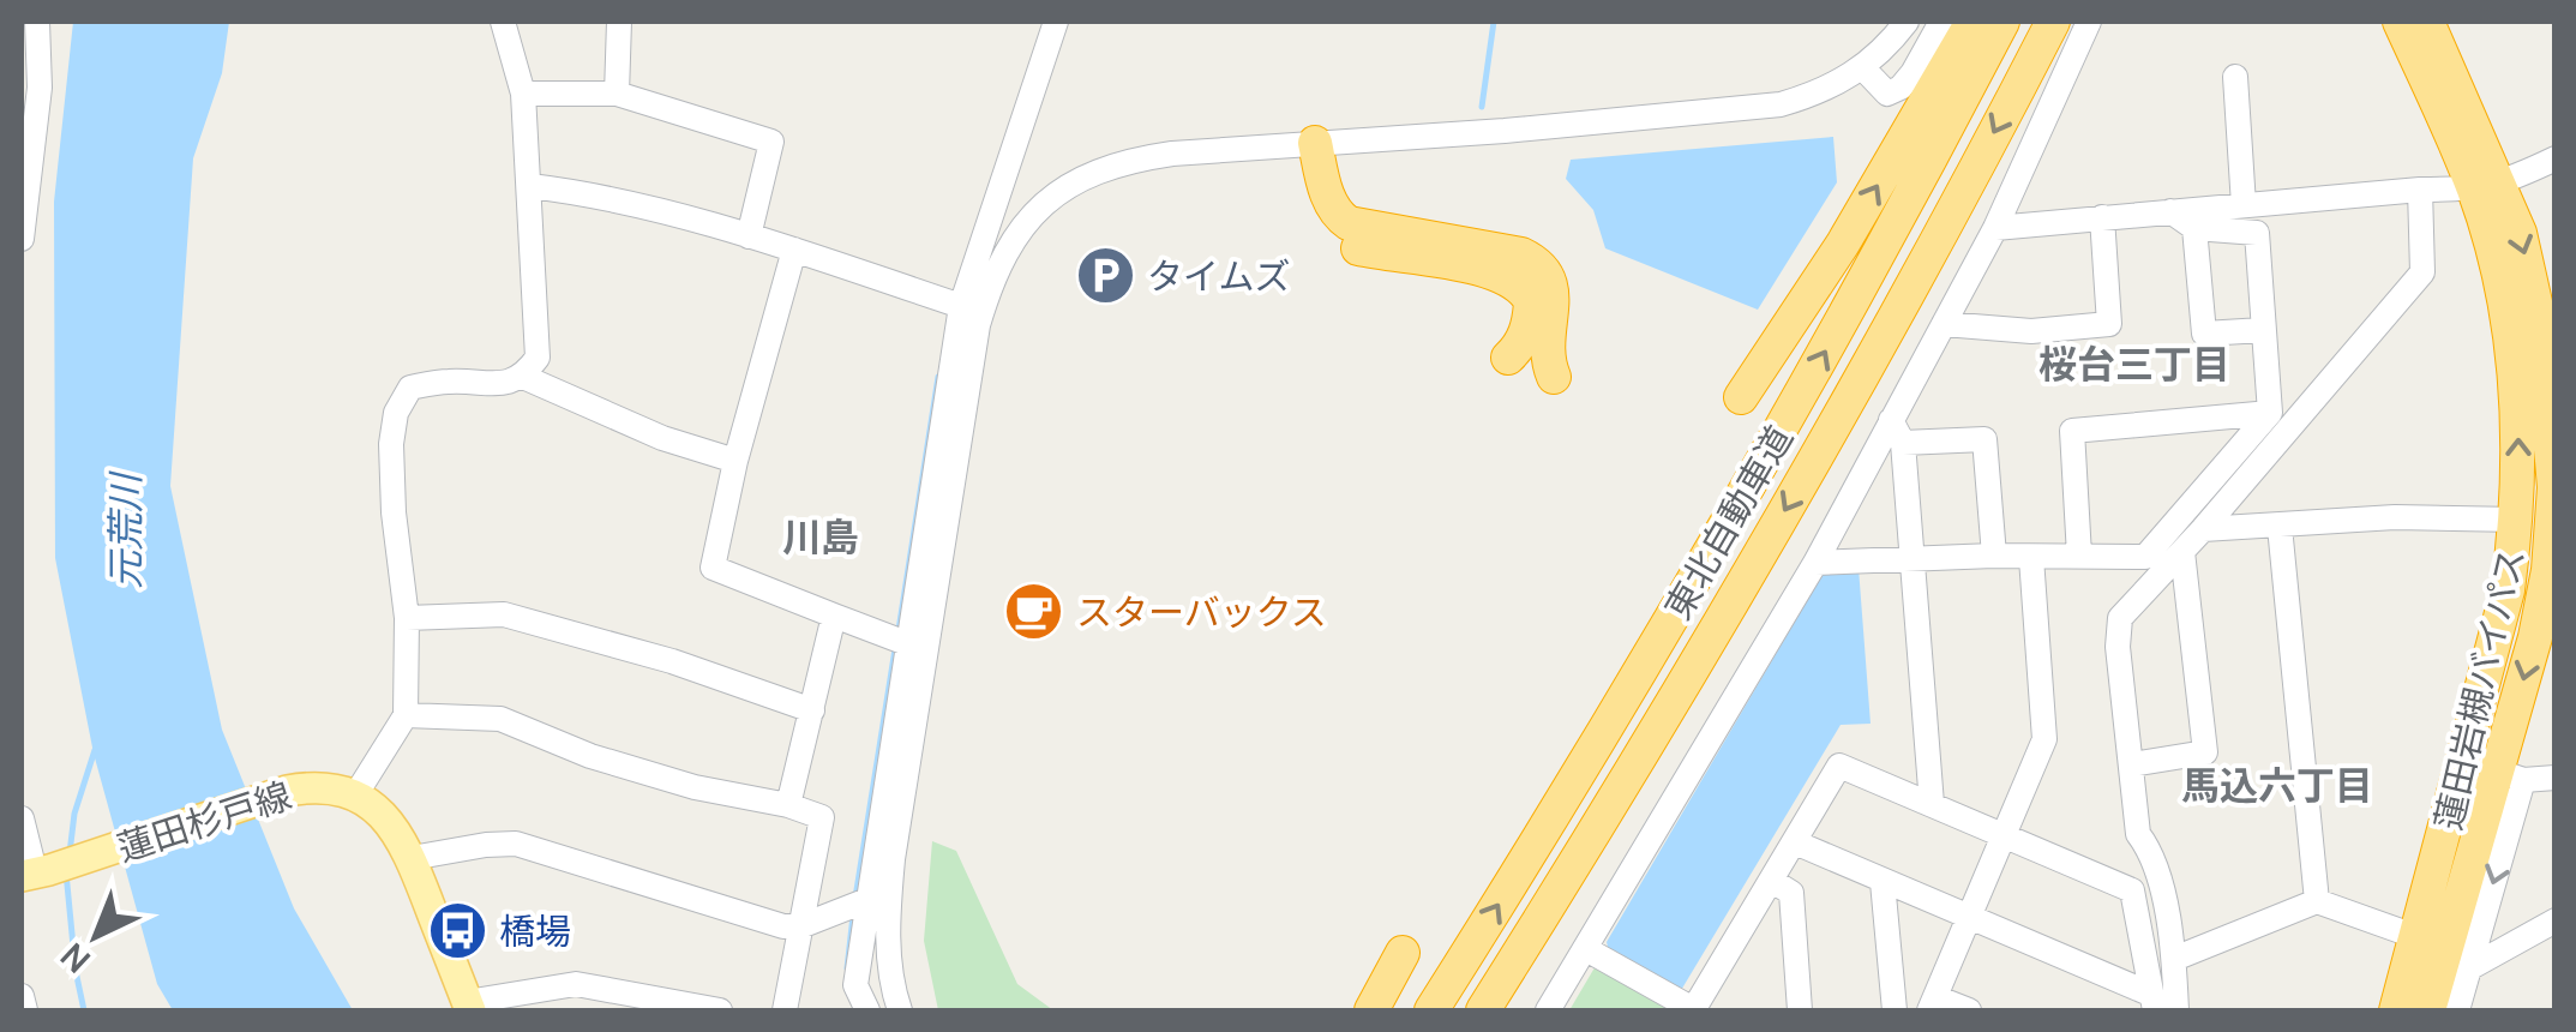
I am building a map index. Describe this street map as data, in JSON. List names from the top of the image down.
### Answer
{
  "streets": {
    "highway": ["東北自動車道", "蓮田岩槻バイパス"],
    "main road": ["蓮田杉戸線"]
  },
  "districts": ["桜台三丁目", "川島", "馬込六丁目"],
  "water": ["元荒川"],
  "places": {
    "parking": ["タイムズ"],
    "cafe": ["スターバックス"],
    "bus stop": ["橋場"]
  },
  "north": "bottom left"
}
